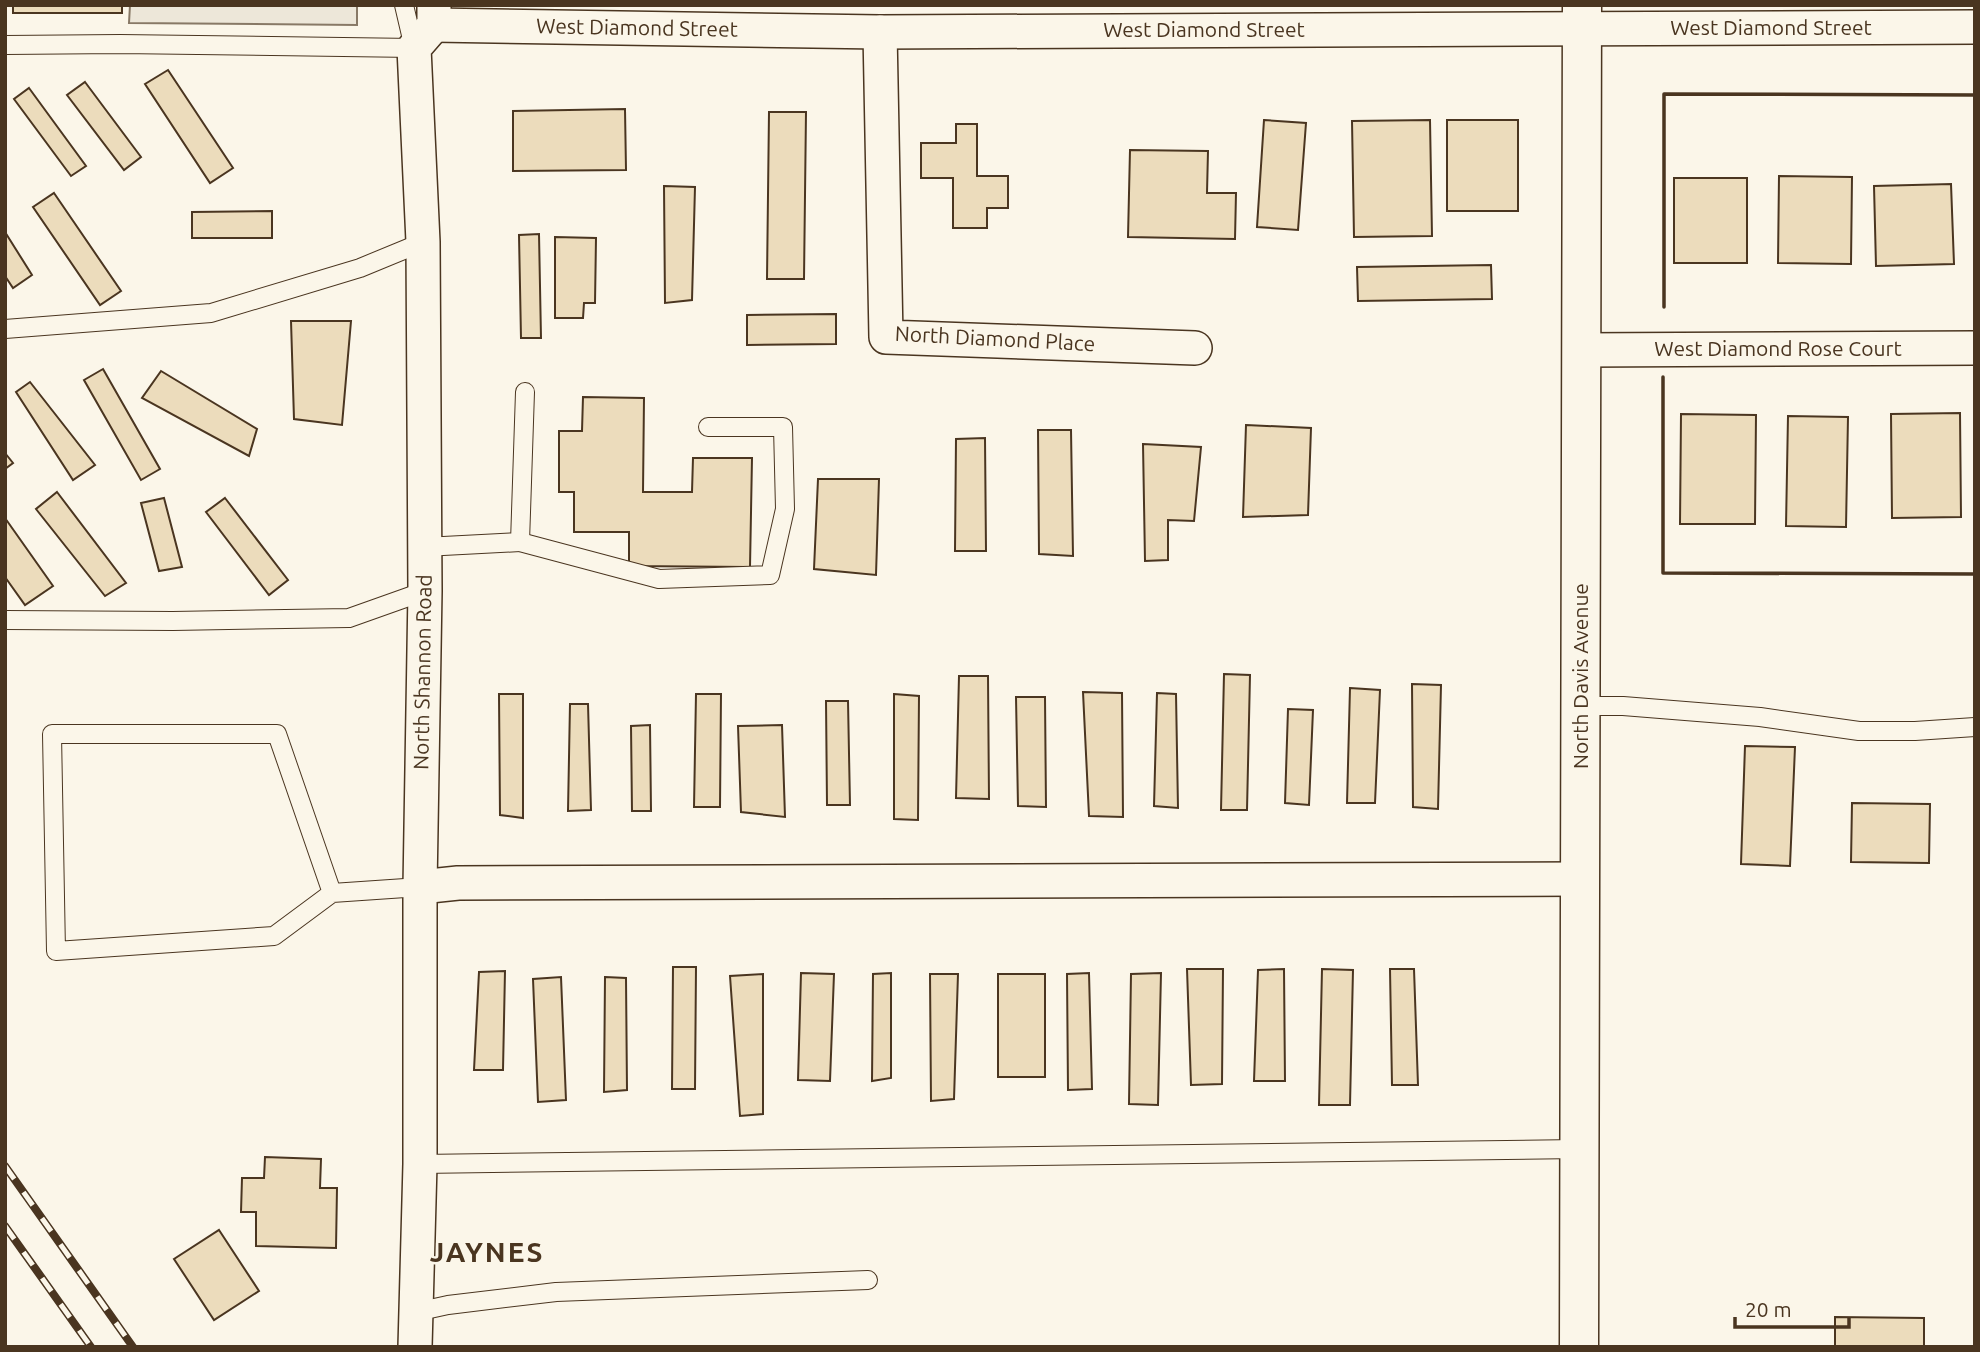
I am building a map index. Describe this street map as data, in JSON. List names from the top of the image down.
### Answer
{
  "streets": {
    "street": [
      "West Diamond Street",
      "North Diamond Place",
      "West Diamond Rose Court",
      "North Shannon Road",
      "North Davis Avenue"
    ]
  },
  "crossings": [
    ["West Diamond Street", "North Diamond Place"],
    ["West Diamond Street", "North Shannon Road"],
    ["West Diamond Street", "North Davis Avenue"],
    ["West Diamond Rose Court", "North Davis Avenue"]
  ],
  "districts": ["JAYNES"],
  "scale_bar": "20 m"
}
